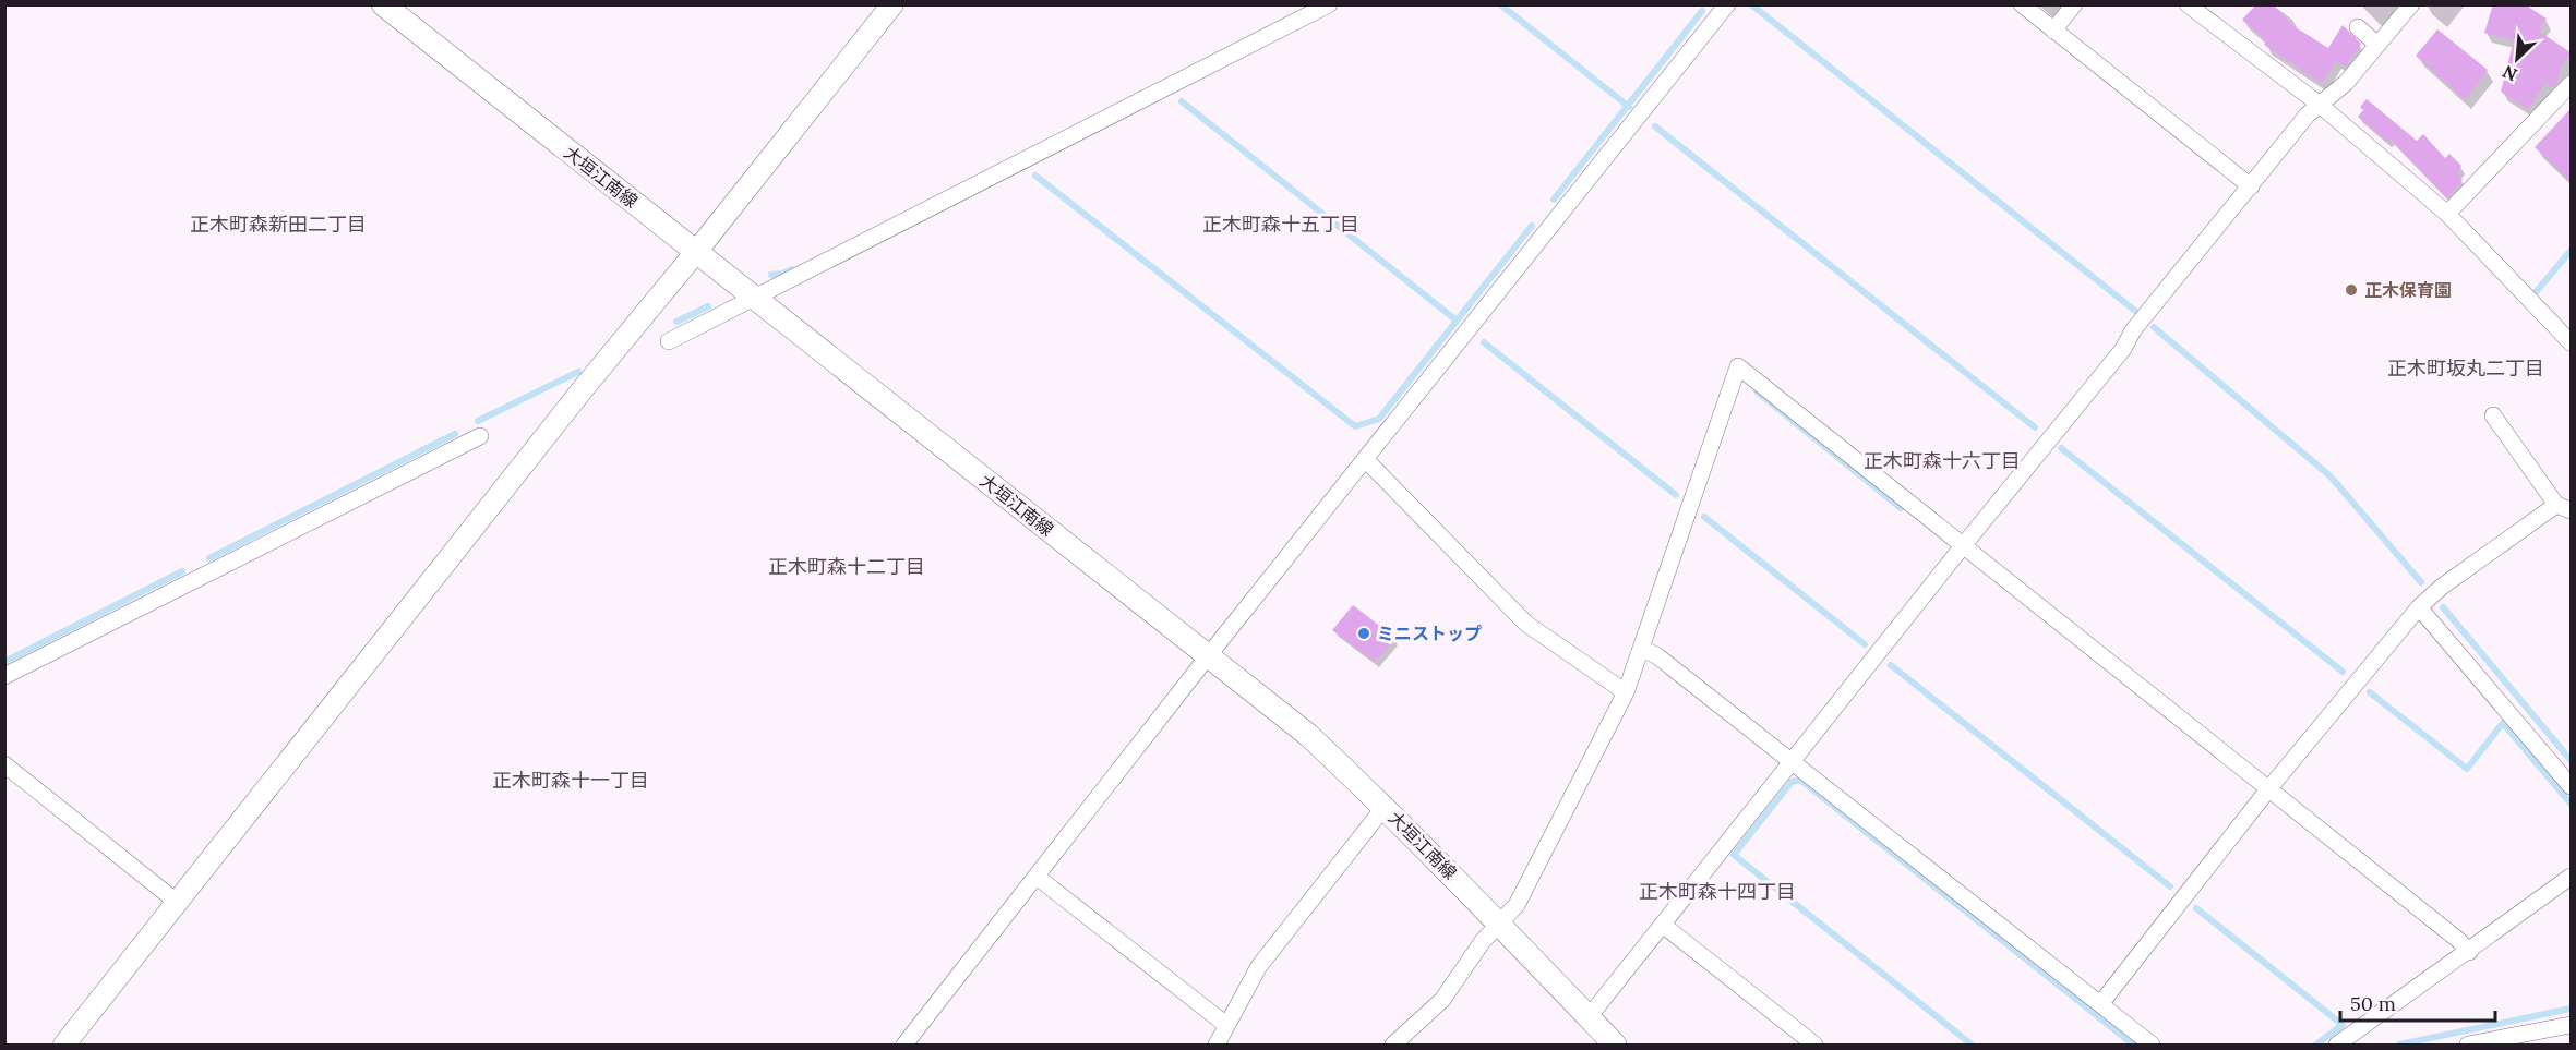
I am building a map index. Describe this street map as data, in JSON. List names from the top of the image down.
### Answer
{
  "streets": {
    "main road": ["大垣江南線"]
  },
  "districts": [
    "正木町森新田二丁目",
    "正木町森十五丁目",
    "正木町坂丸二丁目",
    "正木町森十六丁目",
    "正木町森十二丁目",
    "正木町森十一丁目",
    "正木町森十四丁目"
  ],
  "places": ["正木保育園", "ミニストップ"],
  "scale_bar": "50 m",
  "north": "bottom left"
}
